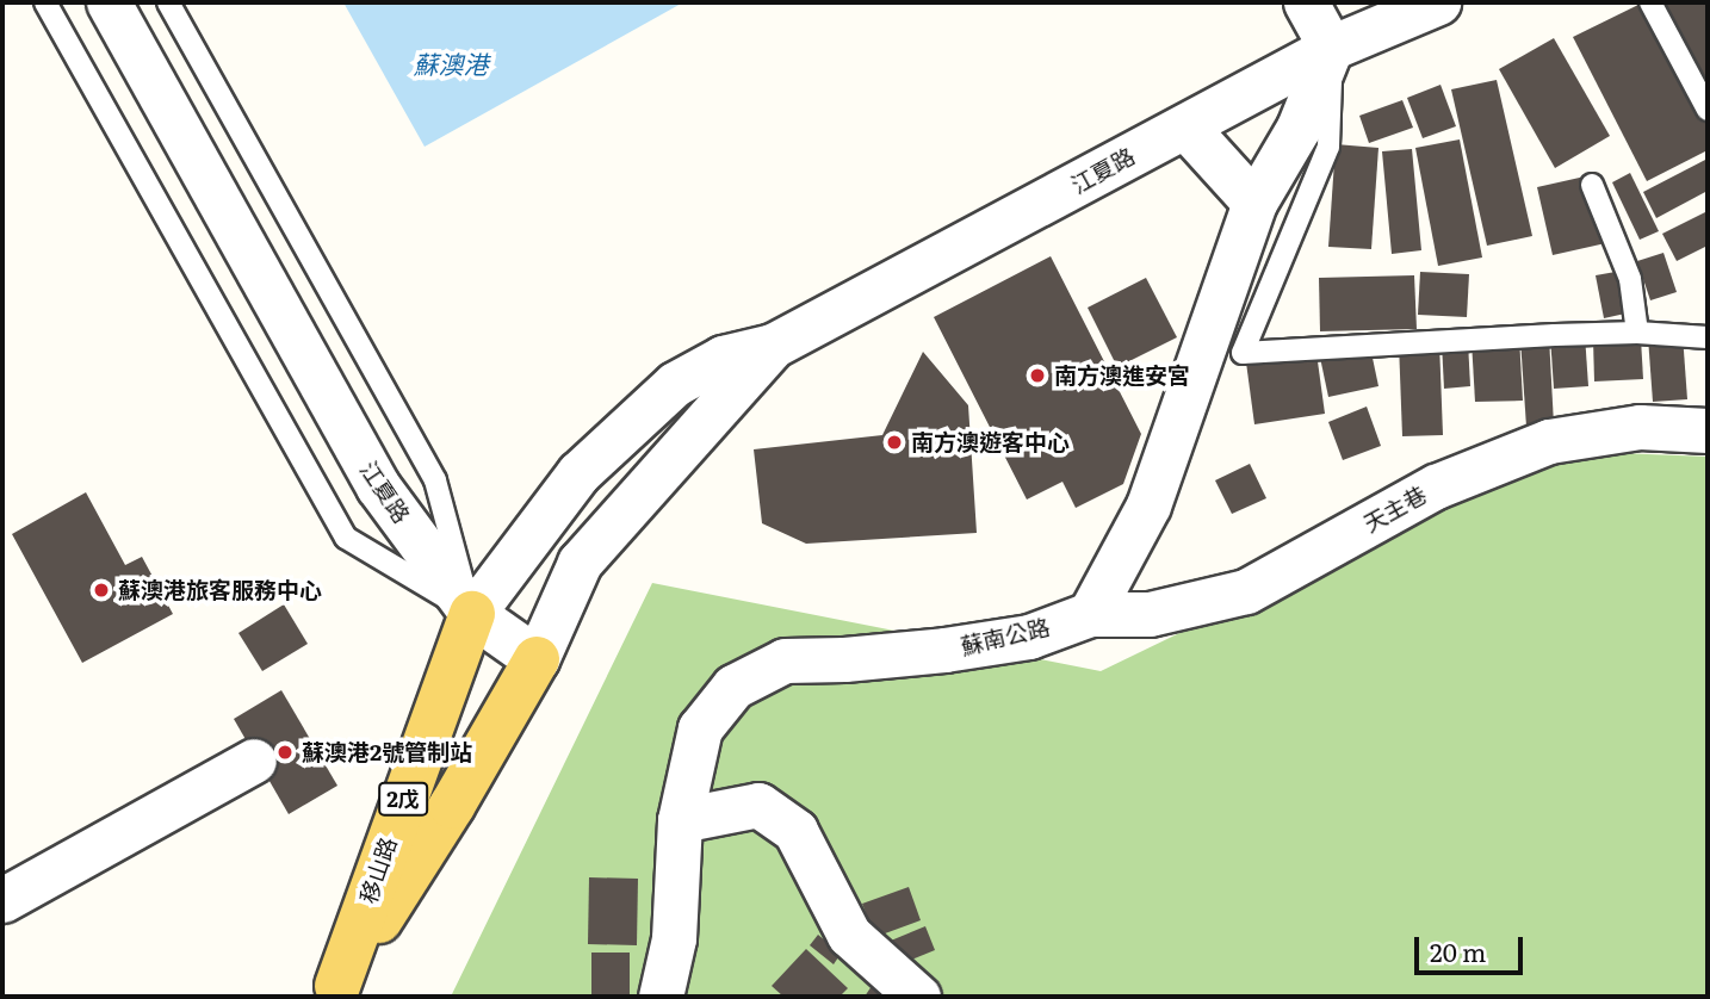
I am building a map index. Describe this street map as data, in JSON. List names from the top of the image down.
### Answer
{
  "streets": {
    "main road": ["2戊", "移山路"],
    "street": ["江夏路", "天主巷", "蘇南公路"]
  },
  "crossings": [
    ["江夏路", "移山路"],
    ["天主巷", "蘇南公路"]
  ],
  "water": ["蘇澳港"],
  "places": [
    "南方澳進安宮",
    "南方澳遊客中心",
    "蘇澳港旅客服務中心",
    "蘇澳港2號管制站"
  ],
  "scale_bar": "20 m"
}
